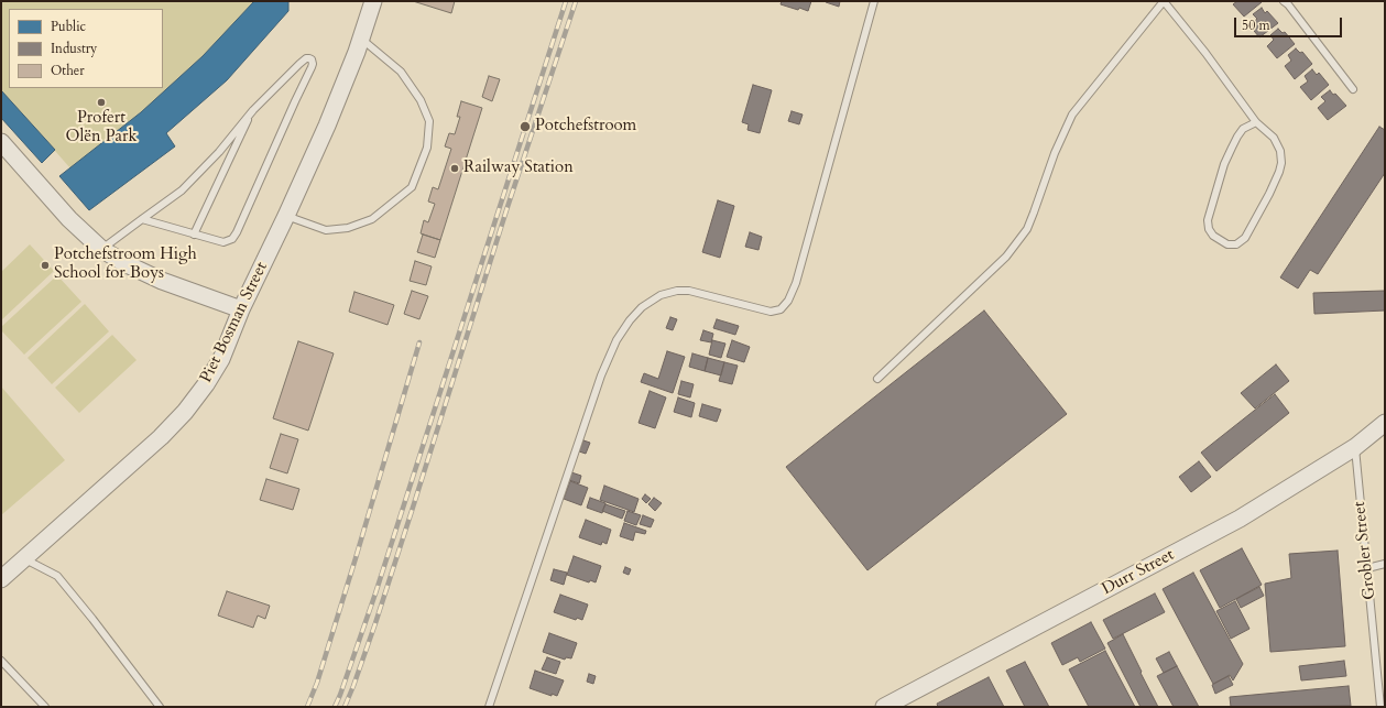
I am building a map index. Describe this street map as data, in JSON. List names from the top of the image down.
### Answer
{
  "streets": {
    "street": ["Piet Bosman Street", "Durr Street"],
    "lane": ["Grobler Street"]
  },
  "crossings": [
    ["Grobler Street", "Durr Street"]
  ],
  "places": [
    "Profert Olën Park",
    "Potchefstroom",
    "Railway Station",
    "Potchefstroom High School for Boys"
  ],
  "legend": ["Public", "Industry", "Other"],
  "scale_bar": "50 m"
}
